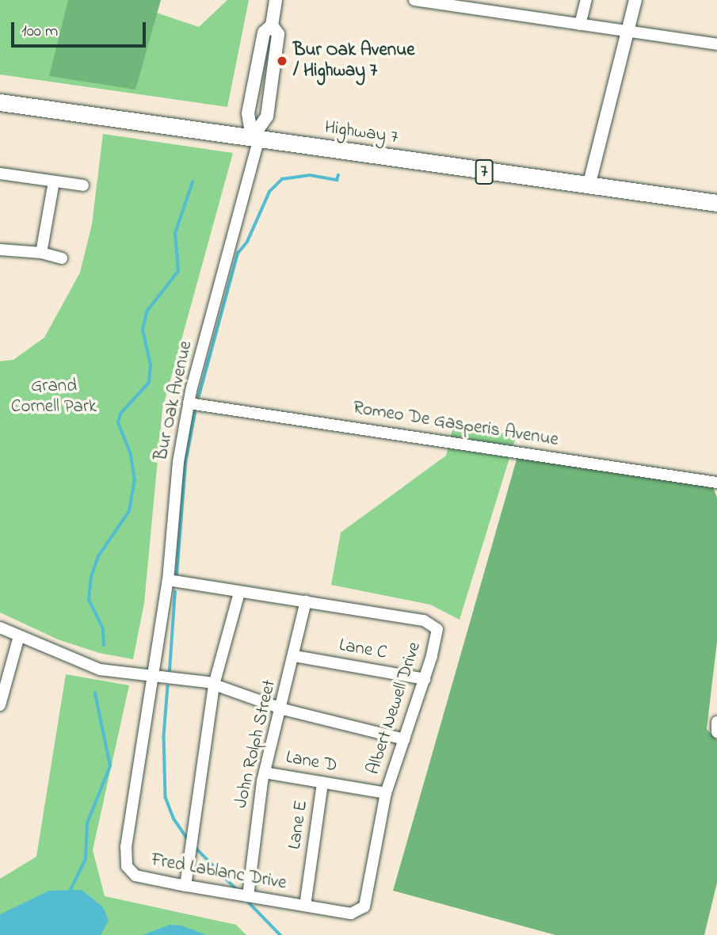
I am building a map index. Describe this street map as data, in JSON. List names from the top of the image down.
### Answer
{
  "streets": {
    "main road": ["Highway 7", "7"],
    "street": [
      "Bur Oak Avenue",
      "Romeo De Gasperis Avenue",
      "Lane C",
      "Albert Newell Drive",
      "John Rolph Street",
      "Lane D",
      "Lane E",
      "Fred Lablanc Drive"
    ]
  },
  "crossings": [
    ["Highway 7", "Bur Oak Avenue"],
    ["Bur Oak Avenue", "Romeo De Gasperis Avenue"],
    ["Bur Oak Avenue", "Albert Newell Drive"],
    ["Bur Oak Avenue", "Fred Lablanc Drive"],
    ["Lane C", "Albert Newell Drive"],
    ["Lane C", "John Rolph Street"],
    ["Albert Newell Drive", "John Rolph Street"],
    ["Albert Newell Drive", "Lane D"],
    ["Albert Newell Drive", "Fred Lablanc Drive"],
    ["John Rolph Street", "Lane D"],
    ["John Rolph Street", "Fred Lablanc Drive"],
    ["Lane D", "Lane E"],
    ["Lane E", "Fred Lablanc Drive"]
  ],
  "parks": ["Grand Cornell Park"],
  "places": ["Bur Oak Avenue / Highway 7"],
  "scale_bar": "100 m"
}
